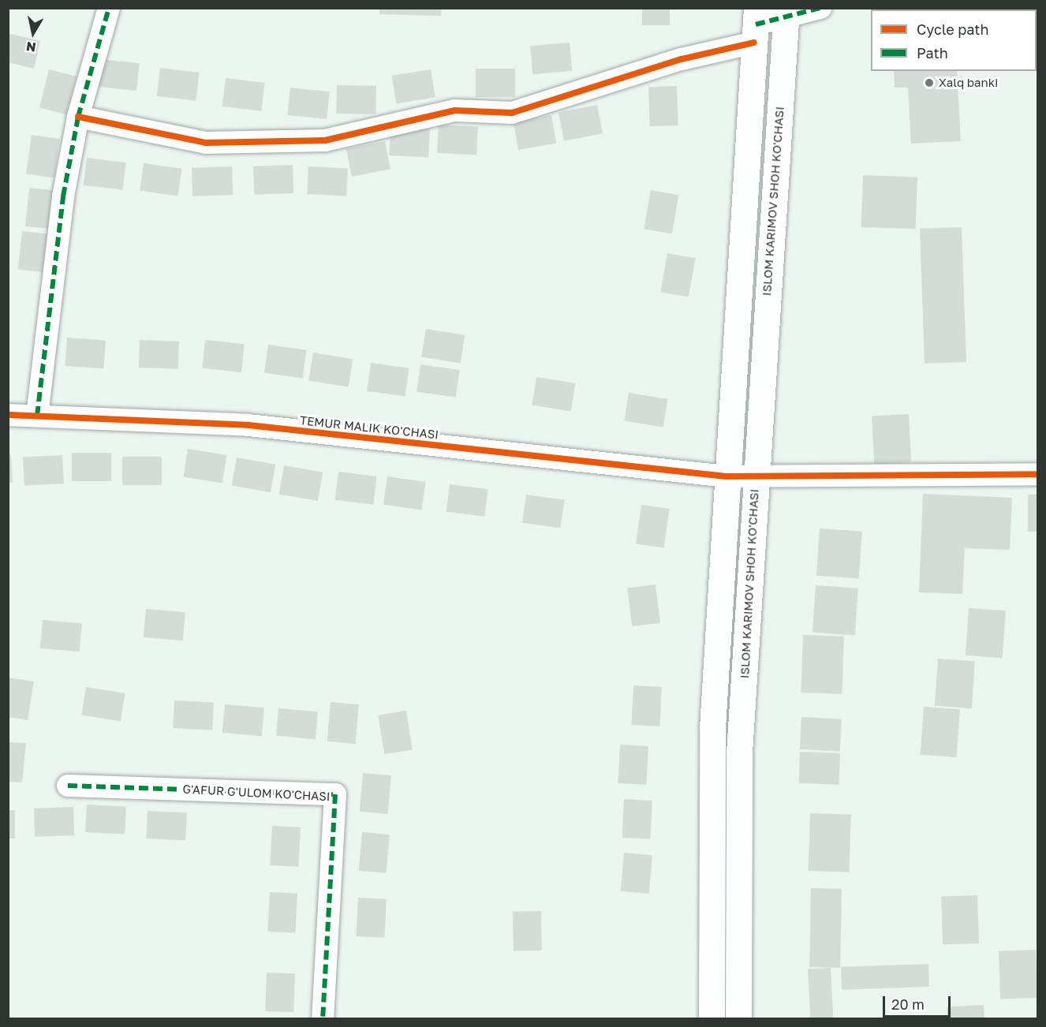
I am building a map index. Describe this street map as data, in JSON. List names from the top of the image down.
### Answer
{
  "streets": {
    "main road": ["ISLOM KARIMOV SHOH KO'CHASI"],
    "street": ["TEMUR MALIK KO'CHASI", "G'AFUR G'ULOM KO'CHASI"]
  },
  "crossings": [
    ["ISLOM KARIMOV SHOH KO'CHASI", "TEMUR MALIK KO'CHASI"]
  ],
  "places": ["Xalq banki"],
  "legend": ["Cycle path", "Path"],
  "scale_bar": "20 m",
  "north": "bottom"
}
